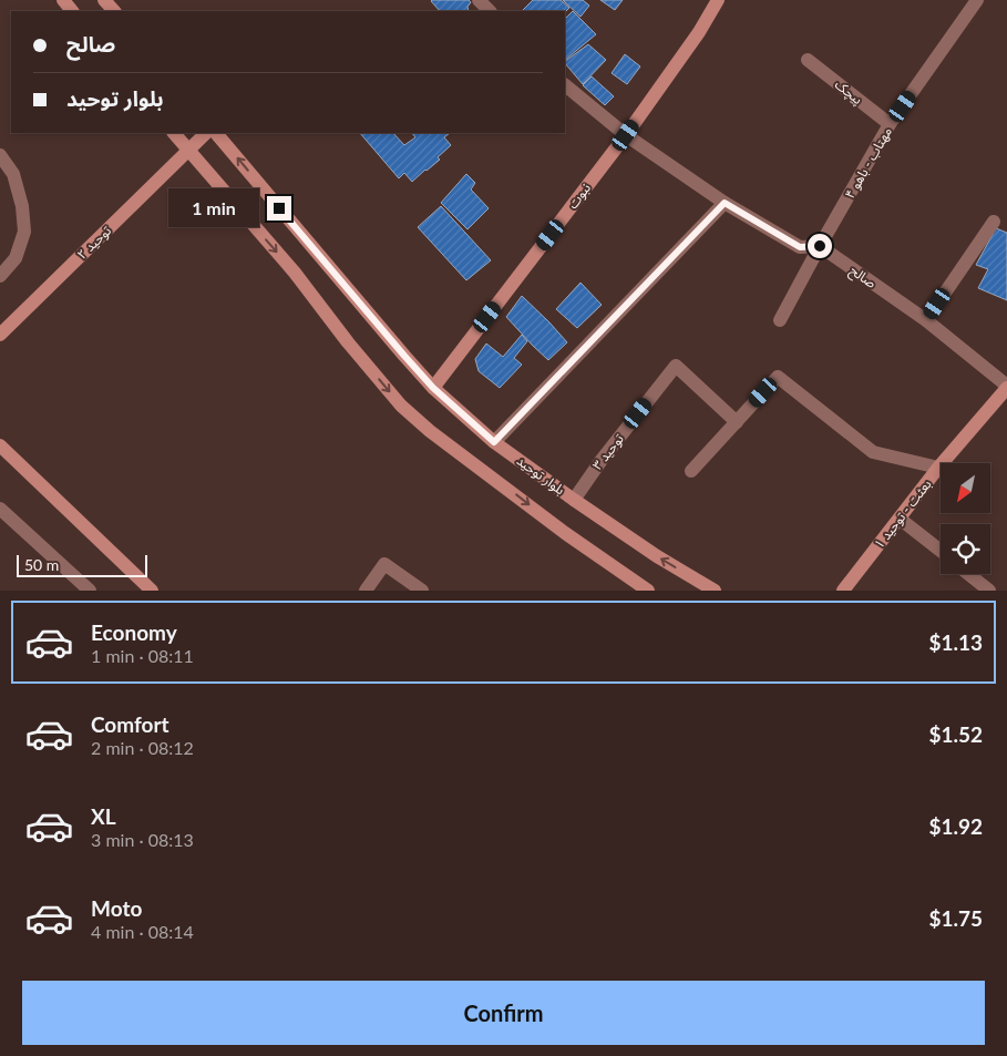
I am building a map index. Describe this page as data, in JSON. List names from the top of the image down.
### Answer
{
  "streets": {
    "main road": [
      "نبوت",
      "توحید ۲",
      "بلوار توحید",
      "بعثت - توحید ۱"
    ],
    "street": [
      "پیچک",
      "مهتاب - باهو ۴",
      "صالح",
      "توحید ۳"
    ]
  },
  "crossings": [
    ["پیچک", "مهتاب - باهو ۴"],
    ["مهتاب - باهو ۴", "صالح"],
    ["نبوت", "صالح"],
    ["نبوت", "بلوار توحید"],
    ["صالح", "بعثت - توحید ۱"],
    ["توحید ۳", "بلوار توحید"]
  ],
  "scale_bar": "50 m",
  "north": "bottom left",
  "page": {
    "banner": ["صالح", "بلوار توحید"],
    "bubble": "1 min",
    "scale": "50 m",
    "list": [
      {
        "name": "Economy",
        "note": "1 min · 08:11",
        "value": "$1.13"
      },
      {
        "name": "Comfort",
        "note": "2 min · 08:12",
        "value": "$1.52"
      },
      {
        "name": "XL",
        "note": "3 min · 08:13",
        "value": "$1.92"
      },
      {
        "name": "Moto",
        "note": "4 min · 08:14",
        "value": "$1.75"
      }
    ],
    "buttons": "Confirm"
  }
}
